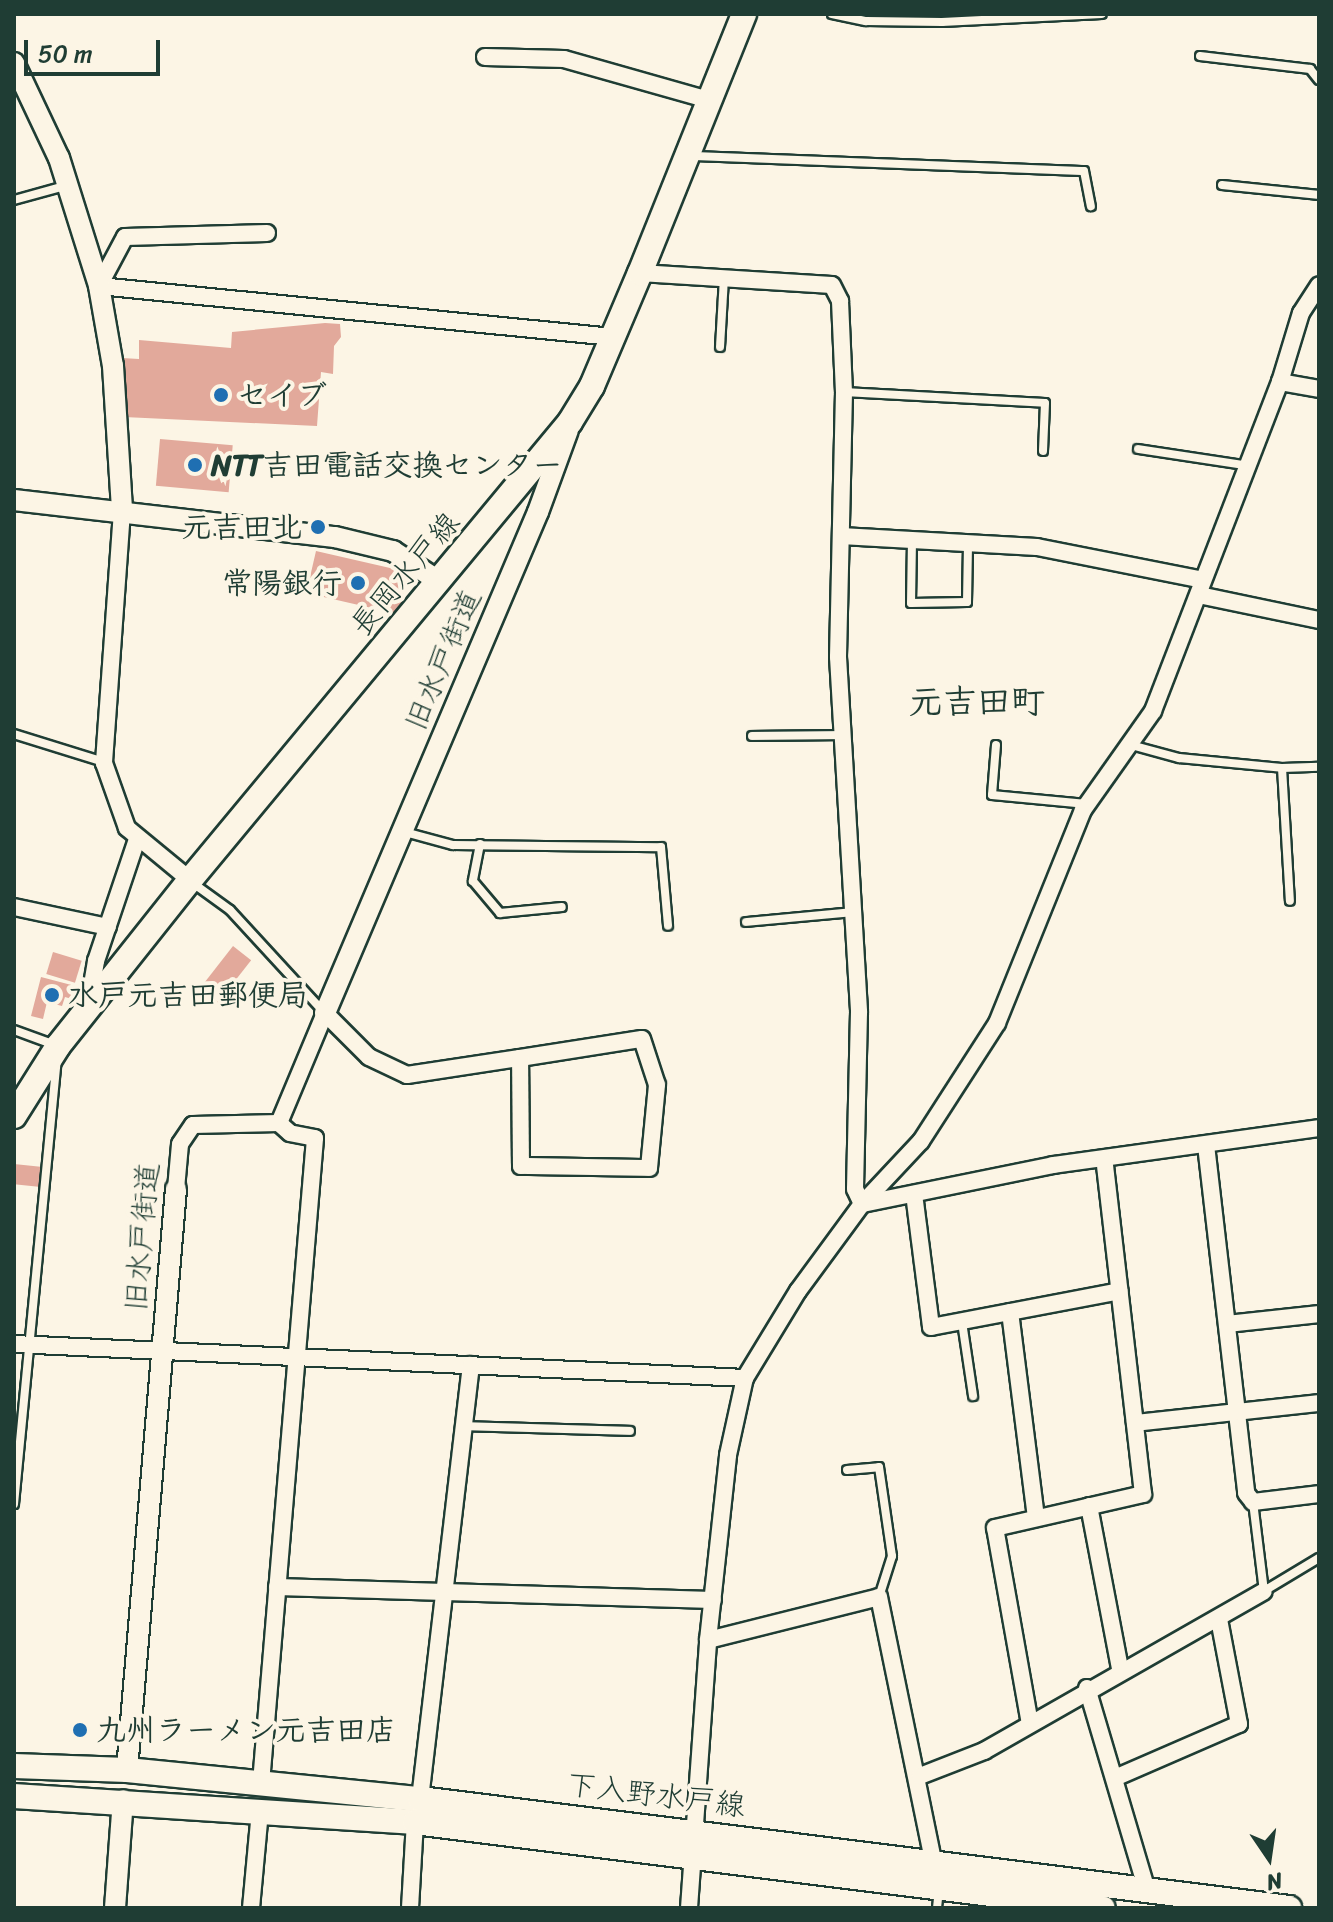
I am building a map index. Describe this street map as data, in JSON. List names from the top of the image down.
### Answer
{
  "streets": {
    "main road": ["長岡水戸線", "下入野水戸線"],
    "street": ["旧水戸街道"]
  },
  "crossings": [
    ["長岡水戸線", "旧水戸街道"],
    ["旧水戸街道", "下入野水戸線"]
  ],
  "districts": ["元吉田町"],
  "places": [
    "セイブ",
    "NTT吉田電話交換センター",
    "元吉田北",
    "常陽銀行",
    "水戸元吉田郵便局",
    "九州ラーメン元吉田店"
  ],
  "scale_bar": "50 m",
  "north": "bottom"
}
